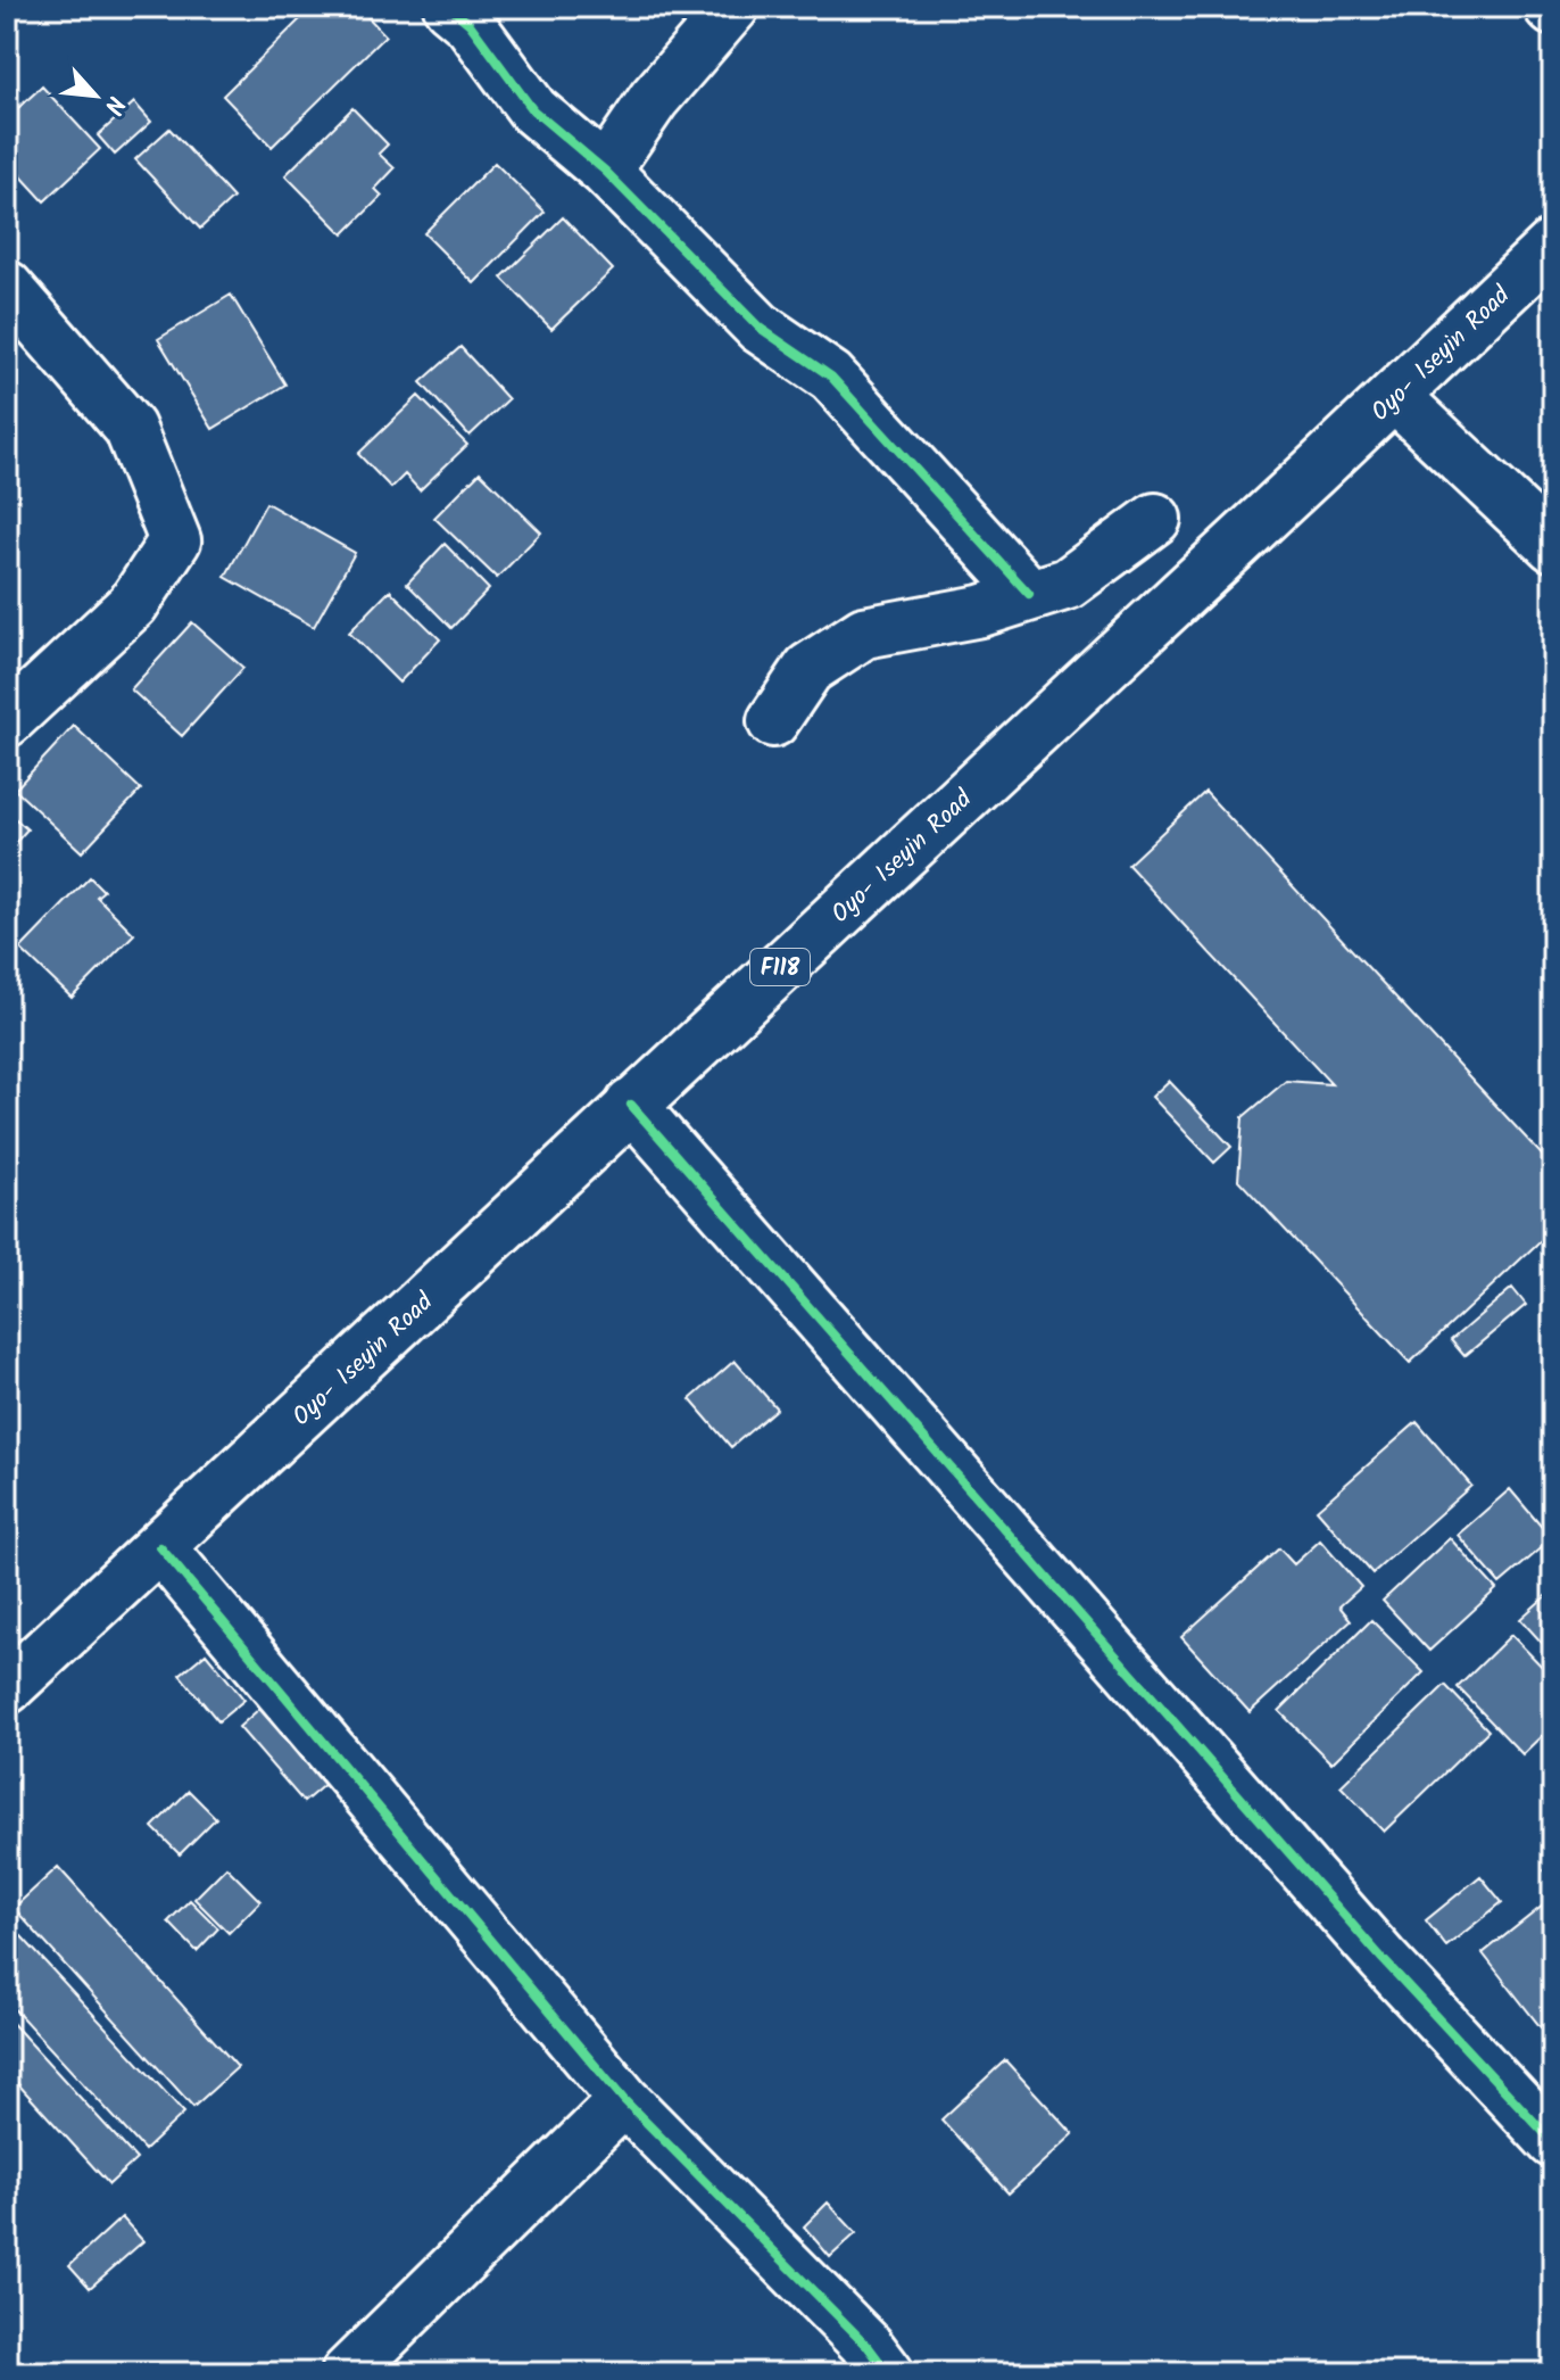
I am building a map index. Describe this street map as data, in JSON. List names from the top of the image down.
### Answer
{
  "streets": {
    "street": ["Oyo- Iseyin Road", "F118"]
  },
  "north": "bottom right"
}
